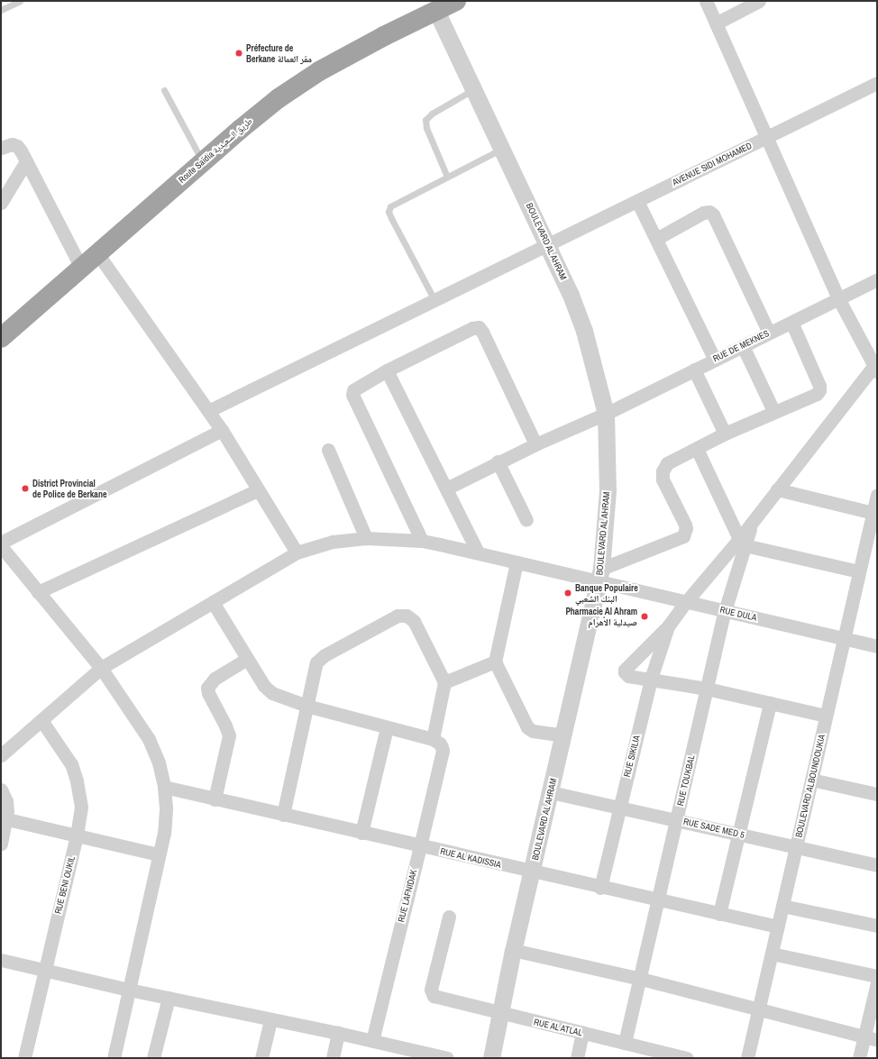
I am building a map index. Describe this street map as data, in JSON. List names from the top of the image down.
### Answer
{
  "streets": {
    "highway": ["Route Saïdia طريق السعيدية"],
    "street": [
      "AVENUE SIDI MOHAMED",
      "BOULEVARD AL AHRAM",
      "RUE DE MEKNES",
      "RUE DULA",
      "RUE SIKILIA",
      "RUE TOUKBAL",
      "BOULEVARD ALBOUNDOUKIA",
      "RUE SADE MED 5",
      "RUE AL KADISSIA",
      "RUE BENI OUKIL",
      "RUE LAFNIDAK",
      "RUE AL ATLAL"
    ]
  },
  "crossings": [
    ["Route Saïdia طريق السعيدية", "BOULEVARD AL AHRAM"],
    ["AVENUE SIDI MOHAMED", "BOULEVARD AL AHRAM"],
    ["BOULEVARD AL AHRAM", "RUE DE MEKNES"],
    ["BOULEVARD AL AHRAM", "RUE DULA"],
    ["BOULEVARD AL AHRAM", "RUE SADE MED 5"],
    ["BOULEVARD AL AHRAM", "RUE AL KADISSIA"],
    ["BOULEVARD AL AHRAM", "RUE AL ATLAL"],
    ["RUE DULA", "RUE TOUKBAL"],
    ["RUE DULA", "BOULEVARD ALBOUNDOUKIA"],
    ["RUE DULA", "RUE BENI OUKIL"],
    ["RUE SIKILIA", "RUE SADE MED 5"],
    ["RUE SIKILIA", "RUE AL KADISSIA"],
    ["RUE TOUKBAL", "RUE SADE MED 5"],
    ["RUE TOUKBAL", "RUE AL KADISSIA"],
    ["RUE TOUKBAL", "RUE AL ATLAL"],
    ["BOULEVARD ALBOUNDOUKIA", "RUE SADE MED 5"],
    ["BOULEVARD ALBOUNDOUKIA", "RUE AL KADISSIA"],
    ["RUE AL KADISSIA", "RUE LAFNIDAK"]
  ],
  "places": [
    "Préfecture de Berkane مقر العمالة",
    "District Provincial de Police de Berkane",
    "Banque Populaire البنك الشعبي",
    "Pharmacie Al Ahram صيدلية الأهرام"
  ]
}
